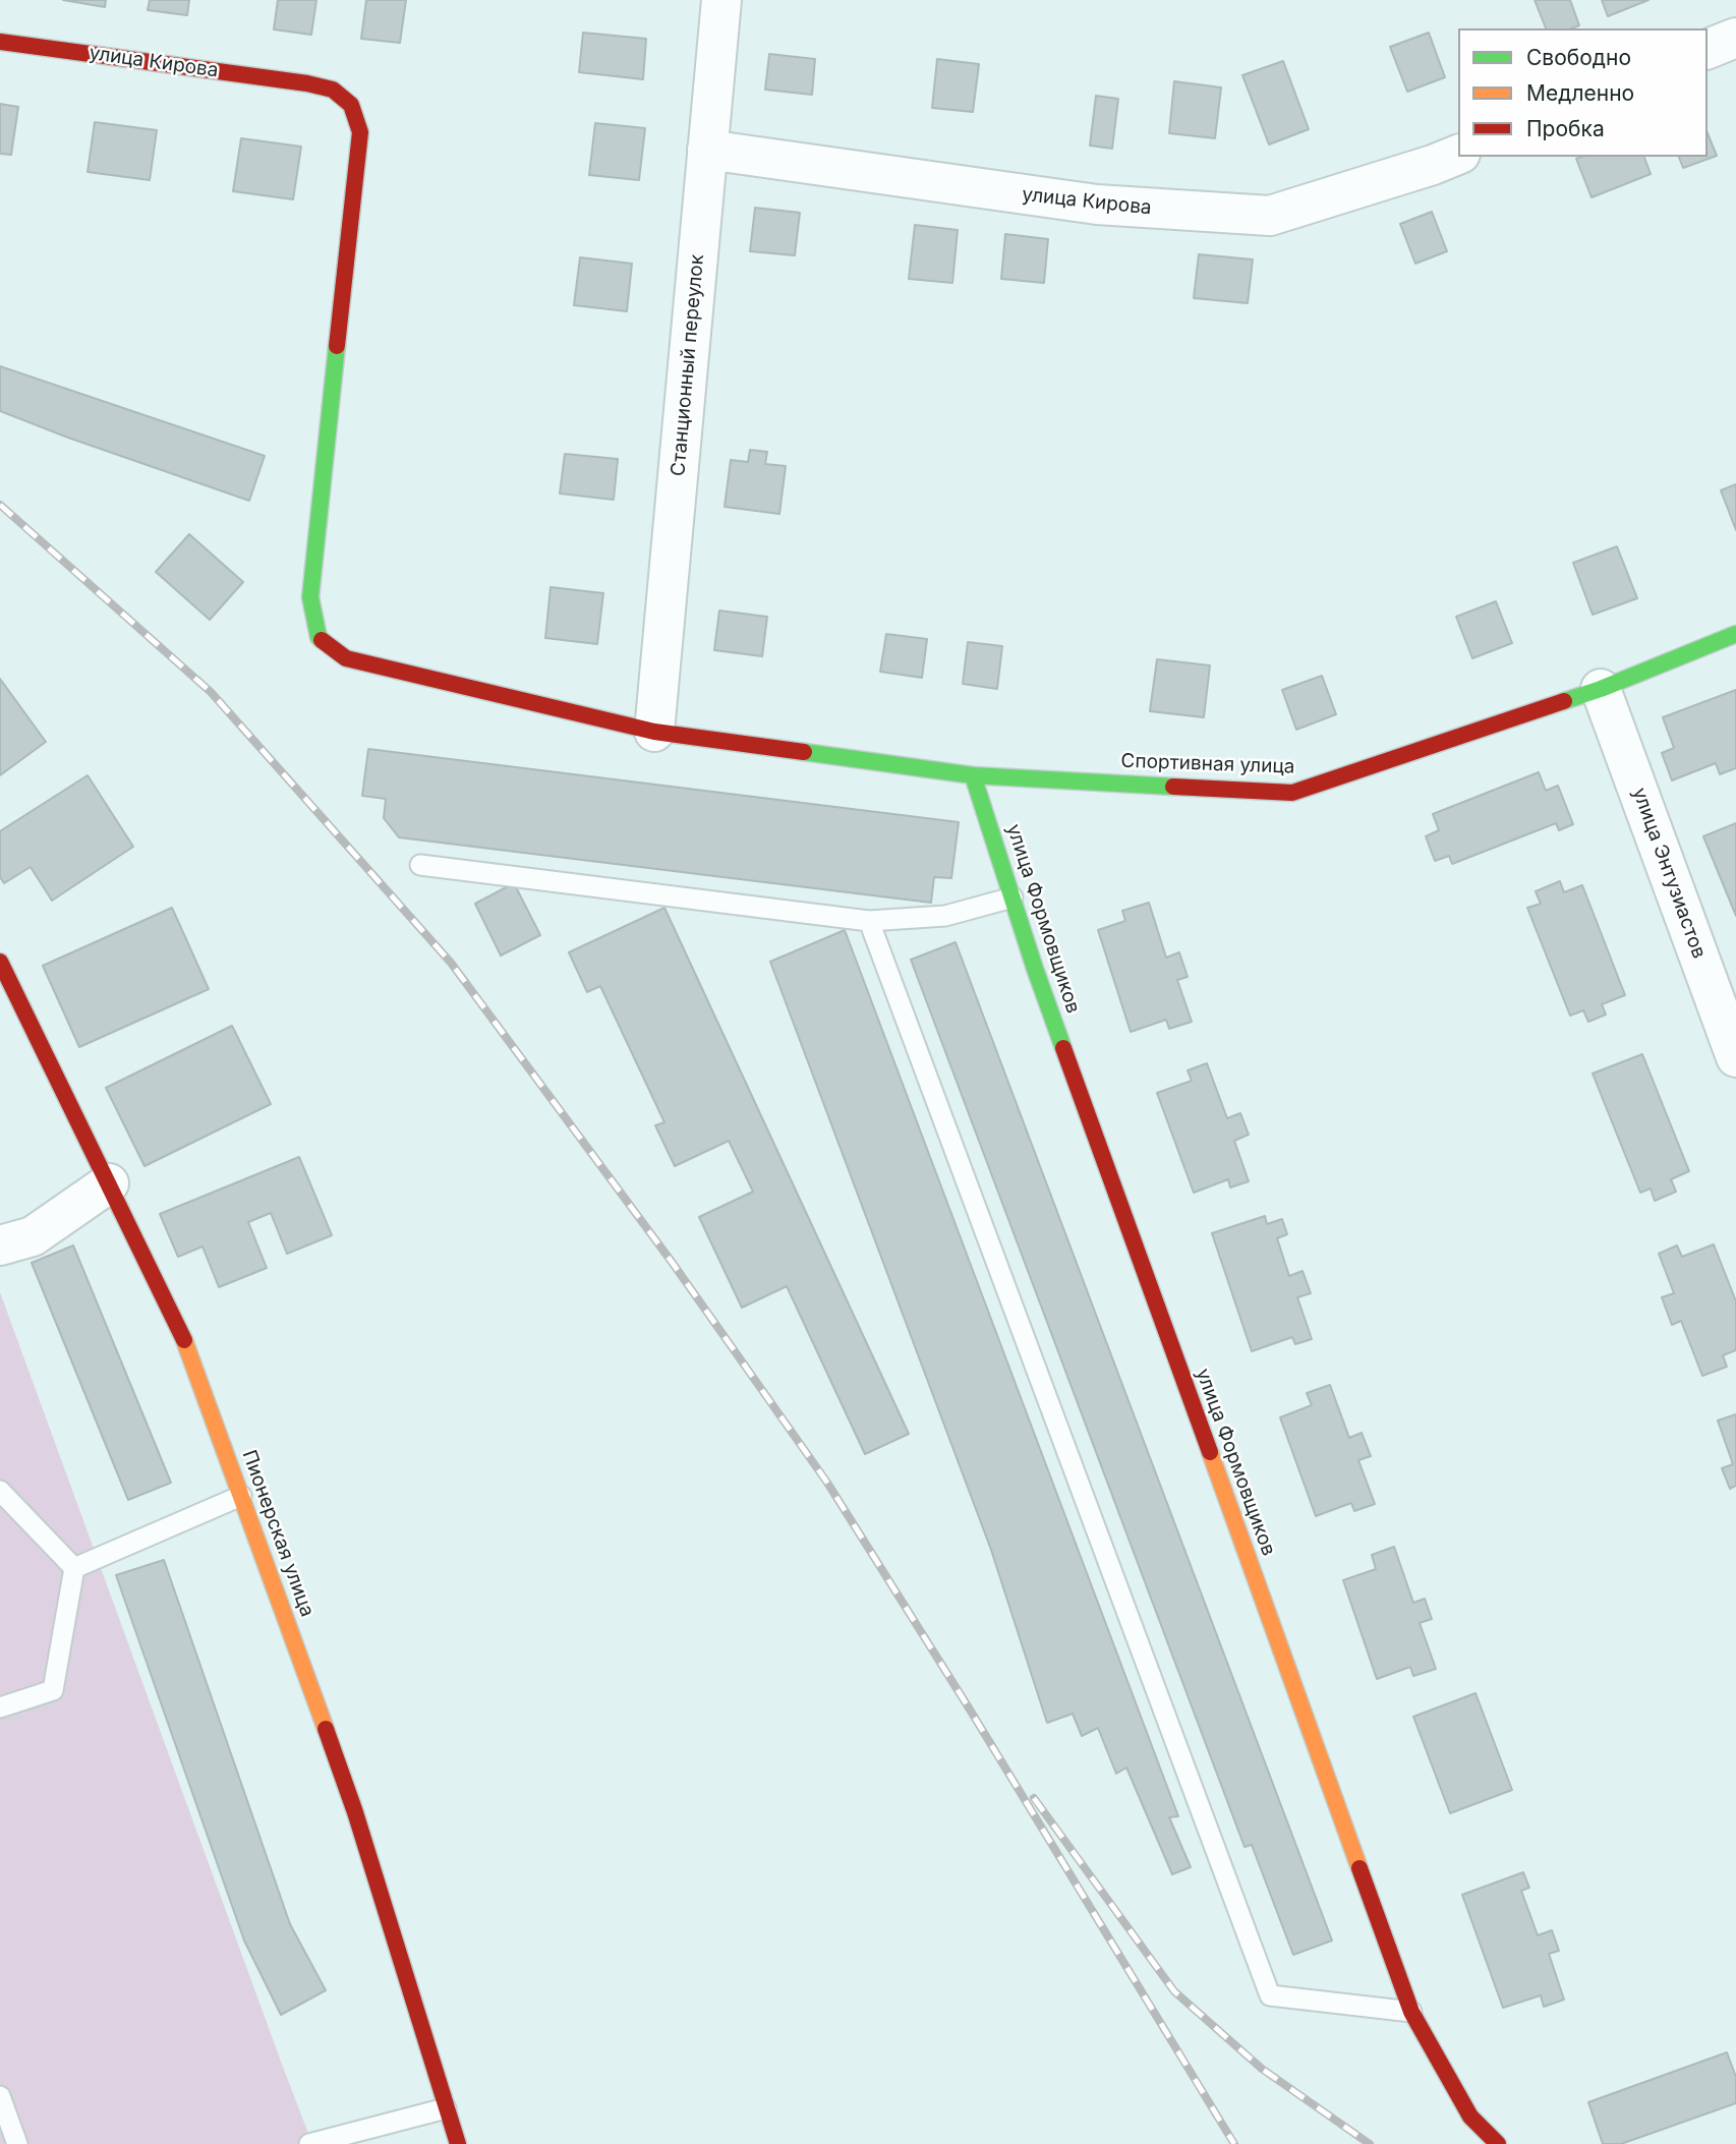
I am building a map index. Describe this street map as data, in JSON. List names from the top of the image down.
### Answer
{
  "streets": {
    "street": [
      "улица Кирова",
      "Станционный переулок",
      "Спортивная улица",
      "улица Энтузиастов",
      "улица Формовщиков",
      "Пионерская улица"
    ]
  },
  "crossings": [
    ["улица Кирова", "Станционный переулок"],
    ["улица Кирова", "Спортивная улица"],
    ["Станционный переулок", "Спортивная улица"],
    ["Спортивная улица", "улица Энтузиастов"],
    ["Спортивная улица", "улица Формовщиков"]
  ],
  "legend": ["Свободно", "Медленно", "Пробка"]
}
